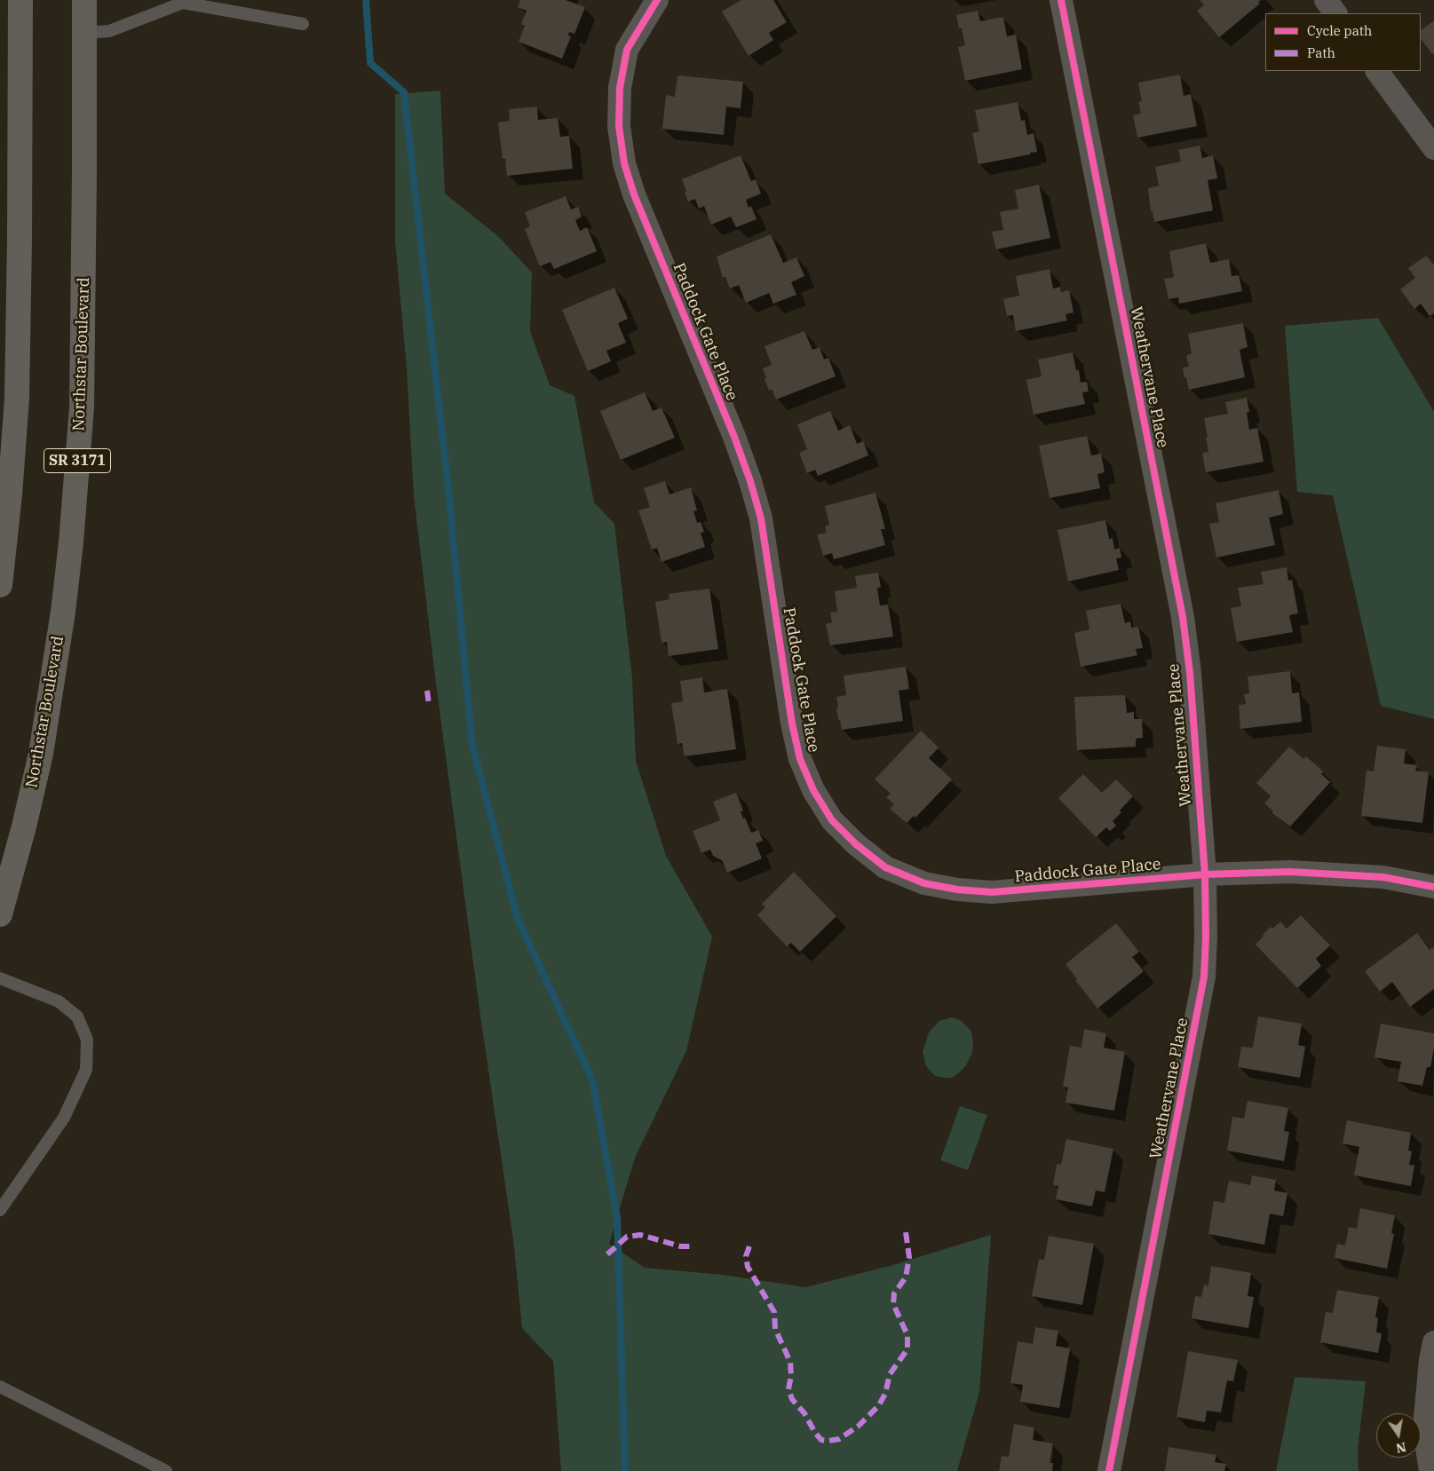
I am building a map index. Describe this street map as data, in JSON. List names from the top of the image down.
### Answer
{
  "streets": {
    "main road": ["Northstar Boulevard", "SR 3171"],
    "street": ["Paddock Gate Place", "Weathervane Place"]
  },
  "crossings": [
    ["Paddock Gate Place", "Weathervane Place"]
  ],
  "legend": ["Cycle path", "Path"],
  "north": "bottom"
}
